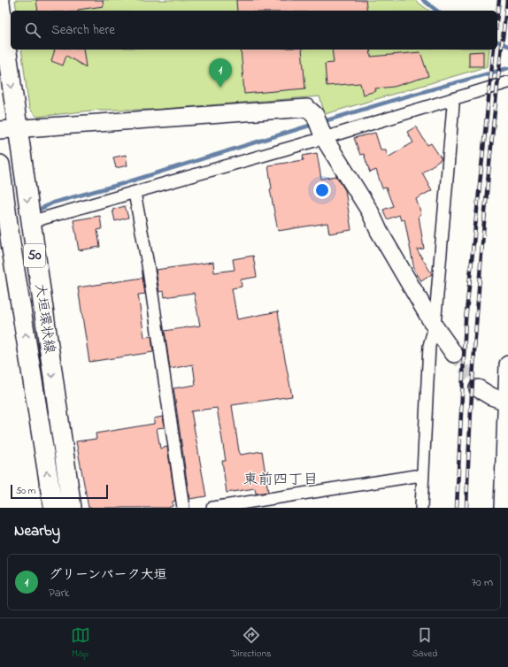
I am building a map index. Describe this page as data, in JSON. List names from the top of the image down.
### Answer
{
  "streets": {
    "main road": ["50", "大垣環状線"]
  },
  "districts": ["東前四丁目"],
  "scale_bar": "50 m",
  "page": {
    "search": "Search here",
    "pins": "1",
    "scale": "50 m",
    "heading": "Nearby",
    "list": [
      {
        "mark": "1",
        "name": "グリーンパーク大垣",
        "note": "Park",
        "value": "70 m"
      }
    ],
    "nav": ["Map", "Directions", "Saved"]
  }
}
